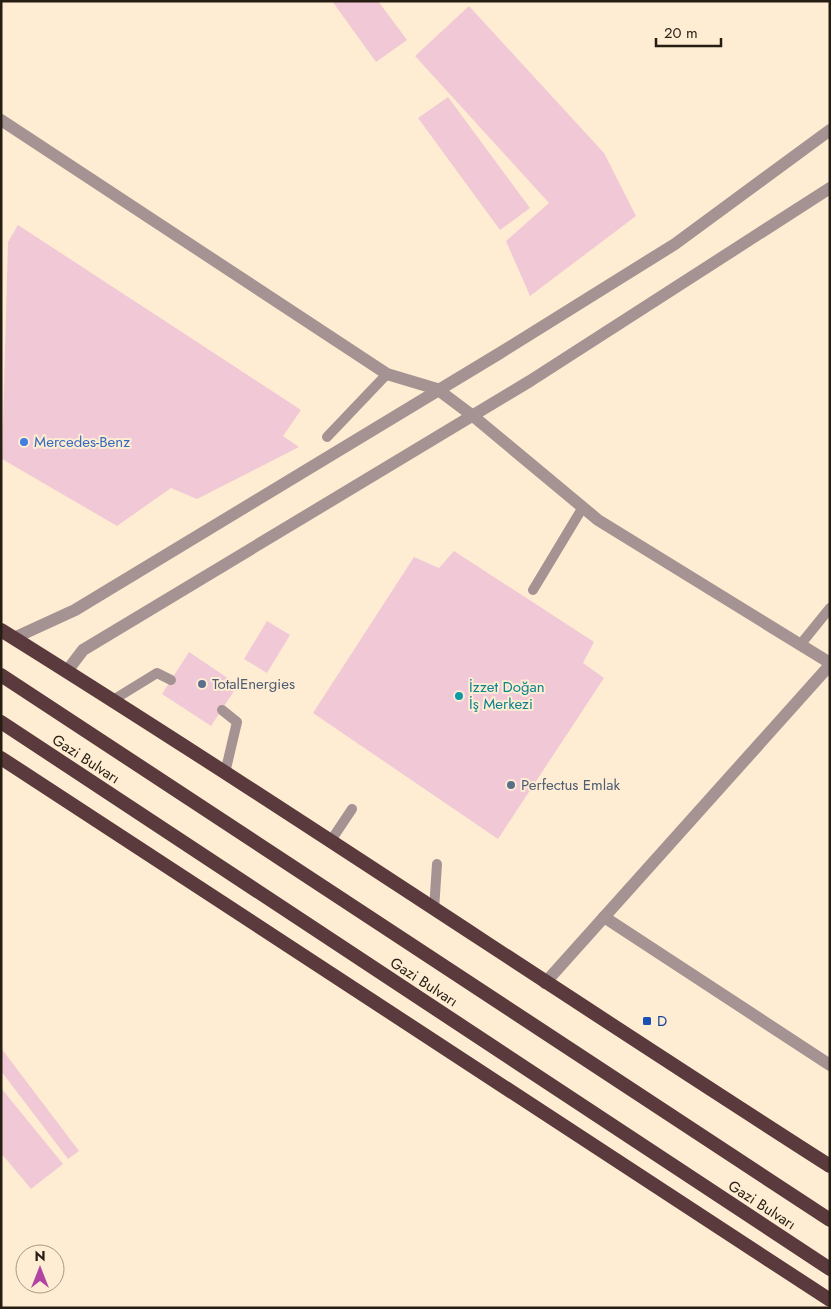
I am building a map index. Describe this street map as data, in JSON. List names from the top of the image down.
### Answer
{
  "streets": {
    "highway": ["Gazi Bulvarı"]
  },
  "places": {
    "other": [
      "Mercedes-Benz",
      "TotalEnergies",
      "İzzet Doğan İş Merkezi",
      "Perfectus Emlak"
    ],
    "transit": ["D"]
  },
  "scale_bar": "20 m",
  "north": "top"
}
